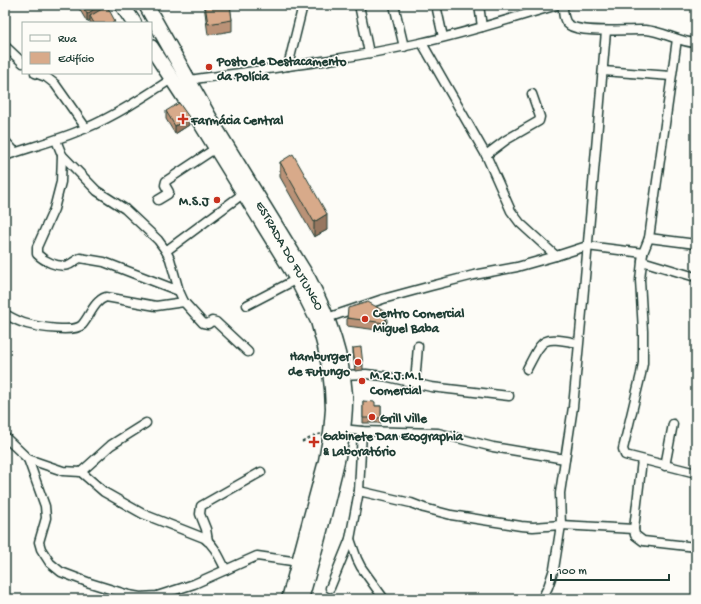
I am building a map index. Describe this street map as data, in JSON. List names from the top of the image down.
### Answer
{
  "streets": {
    "highway": ["ESTRADA DO FUTUNGO"]
  },
  "places": {
    "other": [
      "Posto de Destacamento da Polícia",
      "M.S.J",
      "Centro Comercial Miguel Baba",
      "Hamburger de Futungo",
      "M.R.J.M.L Comercial",
      "Grill Ville"
    ],
    "health": ["Farmácia Central", "Gabinete Dan Ecographia & Laboratório"]
  },
  "legend": ["Rua", "Edifício"],
  "scale_bar": "100 m"
}
